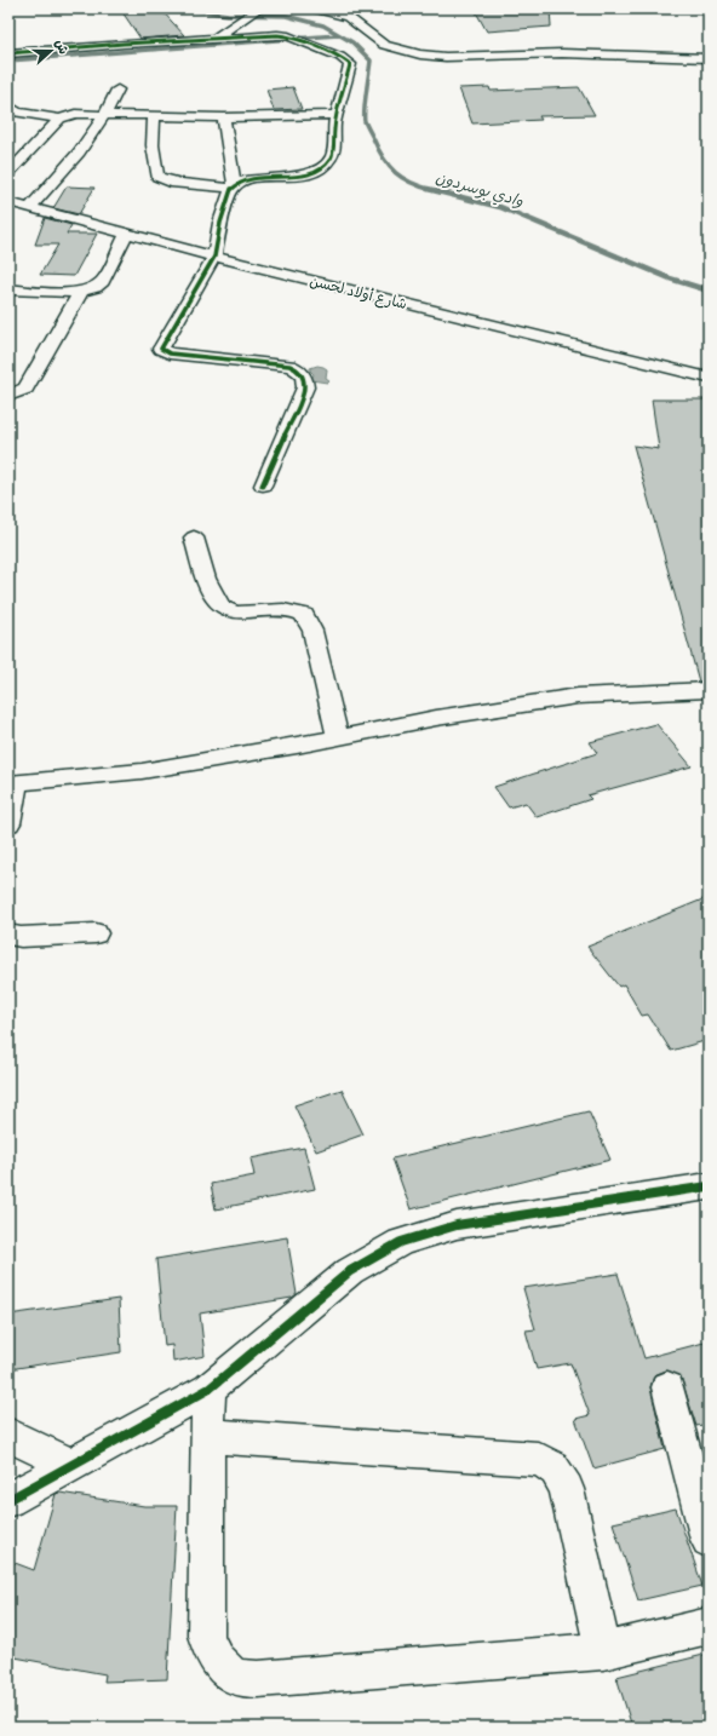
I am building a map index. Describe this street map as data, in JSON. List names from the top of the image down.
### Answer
{
  "streets": {
    "street": ["شارع أولاد لحسن"]
  },
  "water": ["وادي بوسردون"],
  "north": "right"
}
